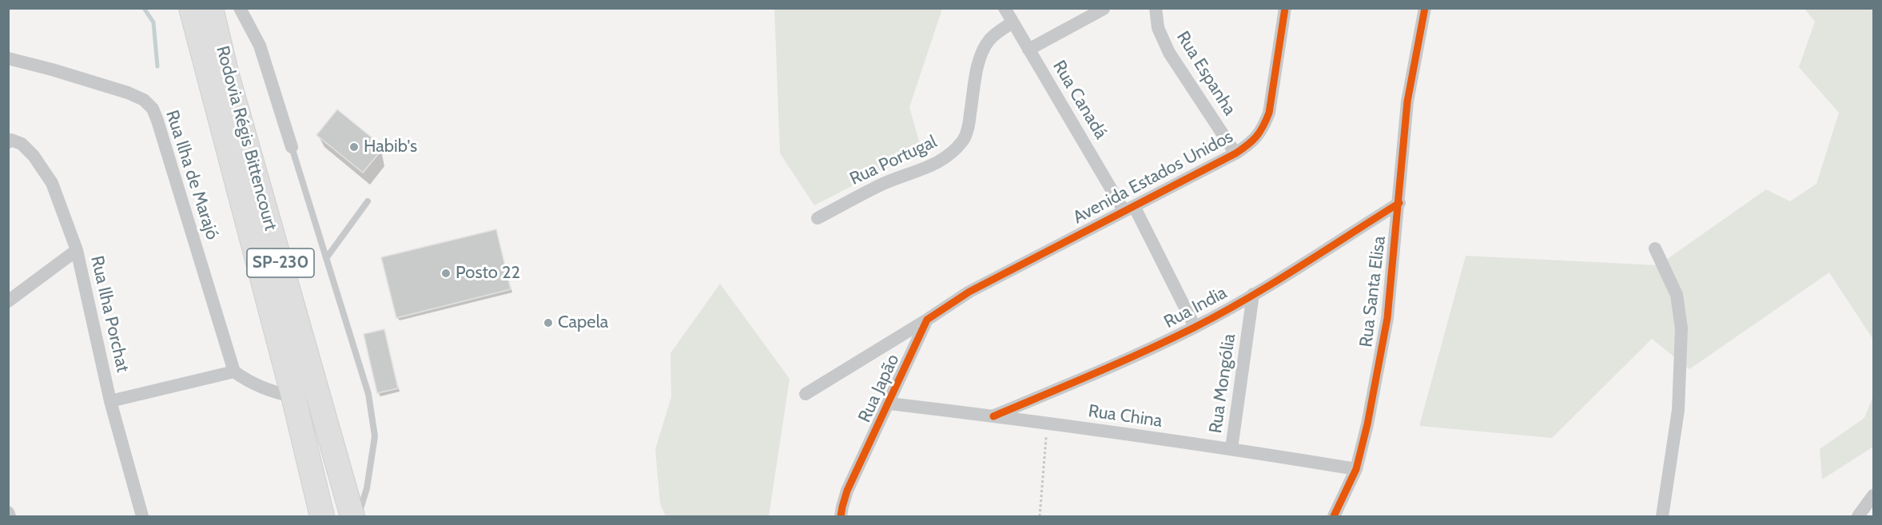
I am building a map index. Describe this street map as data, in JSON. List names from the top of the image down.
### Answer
{
  "streets": {
    "highway": ["Rodovia Régis Bittencourt", "SP-230"],
    "street": [
      "Rua Espanha",
      "Rua Canadá",
      "Rua Portugal",
      "Rua Ilha de Marajó",
      "Avenida Estados Unidos",
      "Rua Santa Elisa",
      "Rua India",
      "Rua Ilha Porchat",
      "Rua Mongólia",
      "Rua Japão",
      "Rua China"
    ]
  },
  "crossings": [
    ["Rua Espanha", "Avenida Estados Unidos"],
    ["Rua Canadá", "Rua Portugal"],
    ["Rua Canadá", "Avenida Estados Unidos"],
    ["Rua Canadá", "Rua India"],
    ["Avenida Estados Unidos", "Rua Japão"],
    ["Rua Santa Elisa", "Rua India"],
    ["Rua Santa Elisa", "Rua China"],
    ["Rua India", "Rua Mongólia"],
    ["Rua India", "Rua China"],
    ["Rua Mongólia", "Rua China"],
    ["Rua Japão", "Rua China"]
  ],
  "places": ["Habib's", "Posto 22", "Capela"]
}
